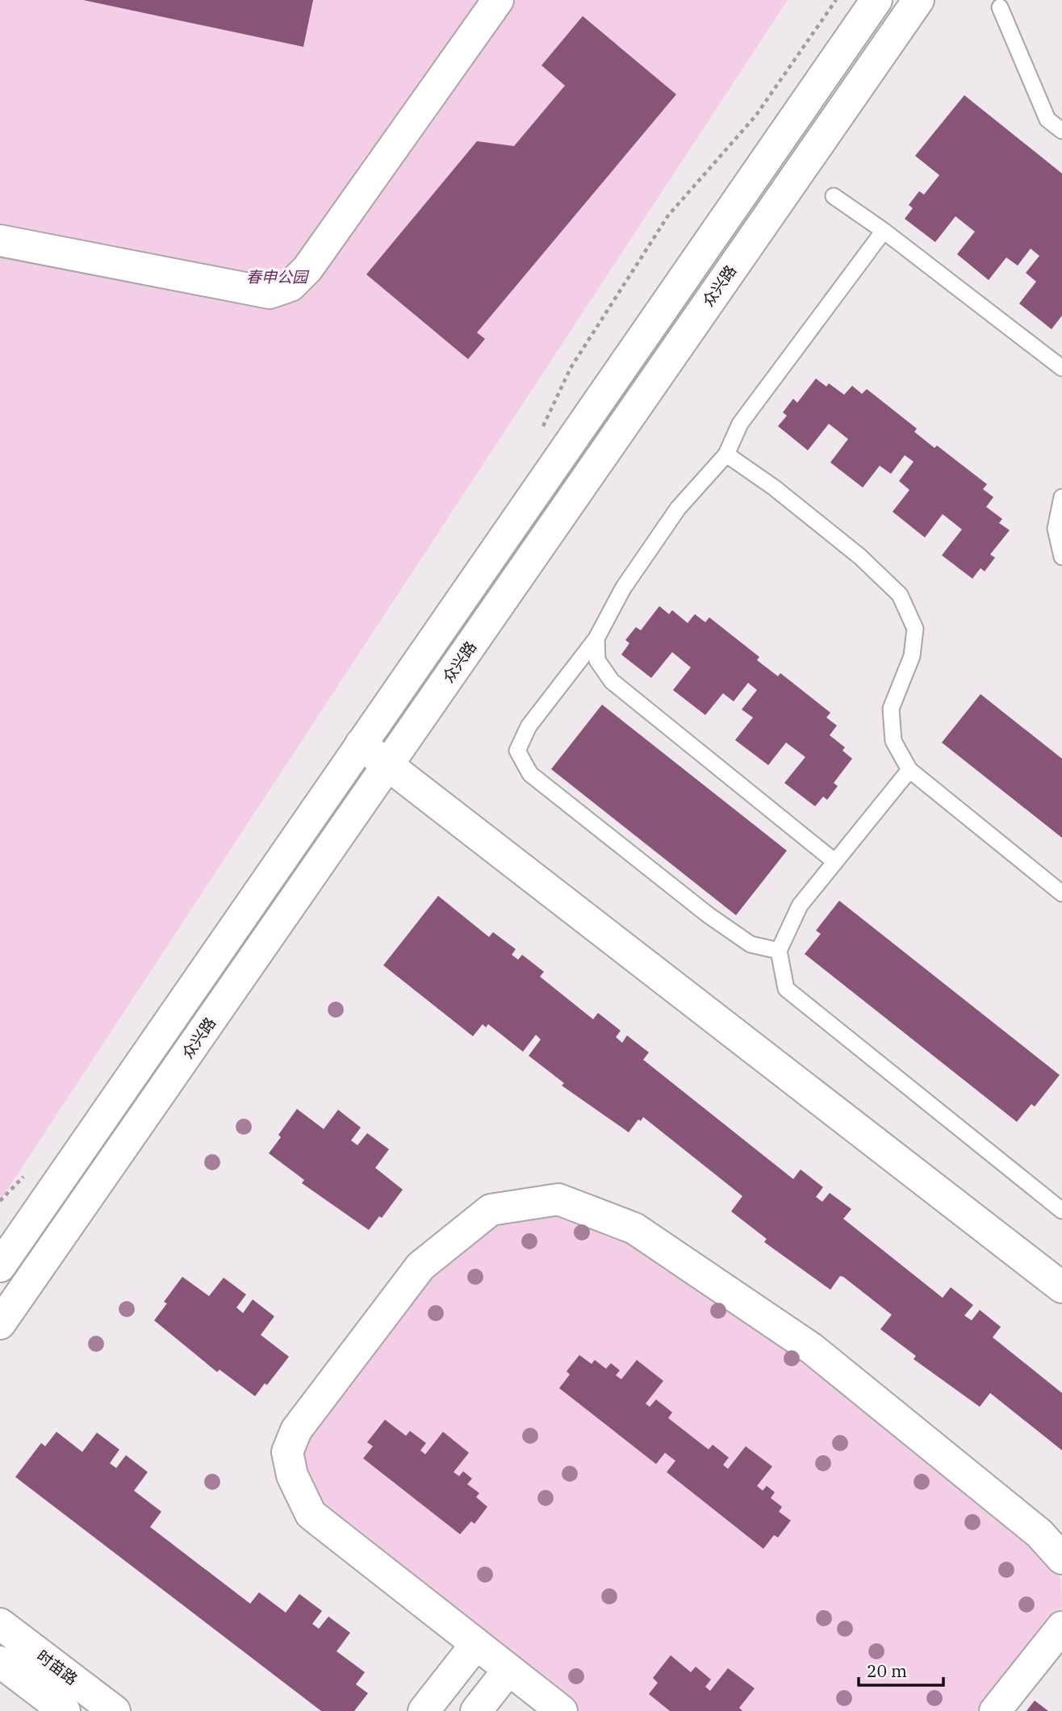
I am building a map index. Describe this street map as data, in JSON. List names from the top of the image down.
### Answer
{
  "streets": {
    "street": ["众兴路", "时苗路"]
  },
  "parks": ["春申公园"],
  "scale_bar": "20 m"
}
